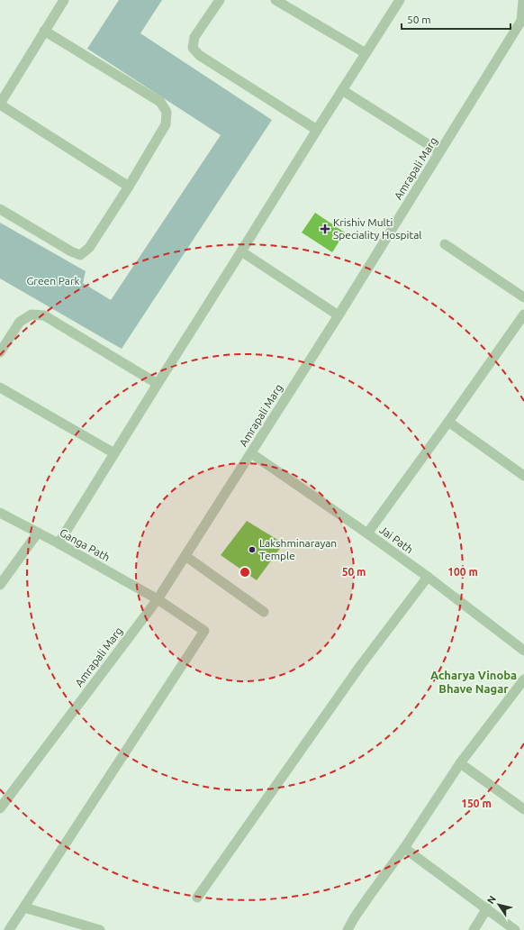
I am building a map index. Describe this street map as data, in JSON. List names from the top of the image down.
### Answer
{
  "streets": {
    "street": ["Amrapali Marg", "Jai Path", "Ganga Path"]
  },
  "crossings": [
    ["Amrapali Marg", "Jai Path"],
    ["Amrapali Marg", "Ganga Path"]
  ],
  "districts": ["Acharya Vinoba Bhave Nagar"],
  "parks": ["Green Park"],
  "places": {
    "health": ["Krishiv Multi Speciality Hospital"],
    "other": ["Lakshminarayan Temple"]
  },
  "scale_bar": "50 m",
  "north": "top left",
  "rings": ["50 m", "100 m", "150 m"]
}
